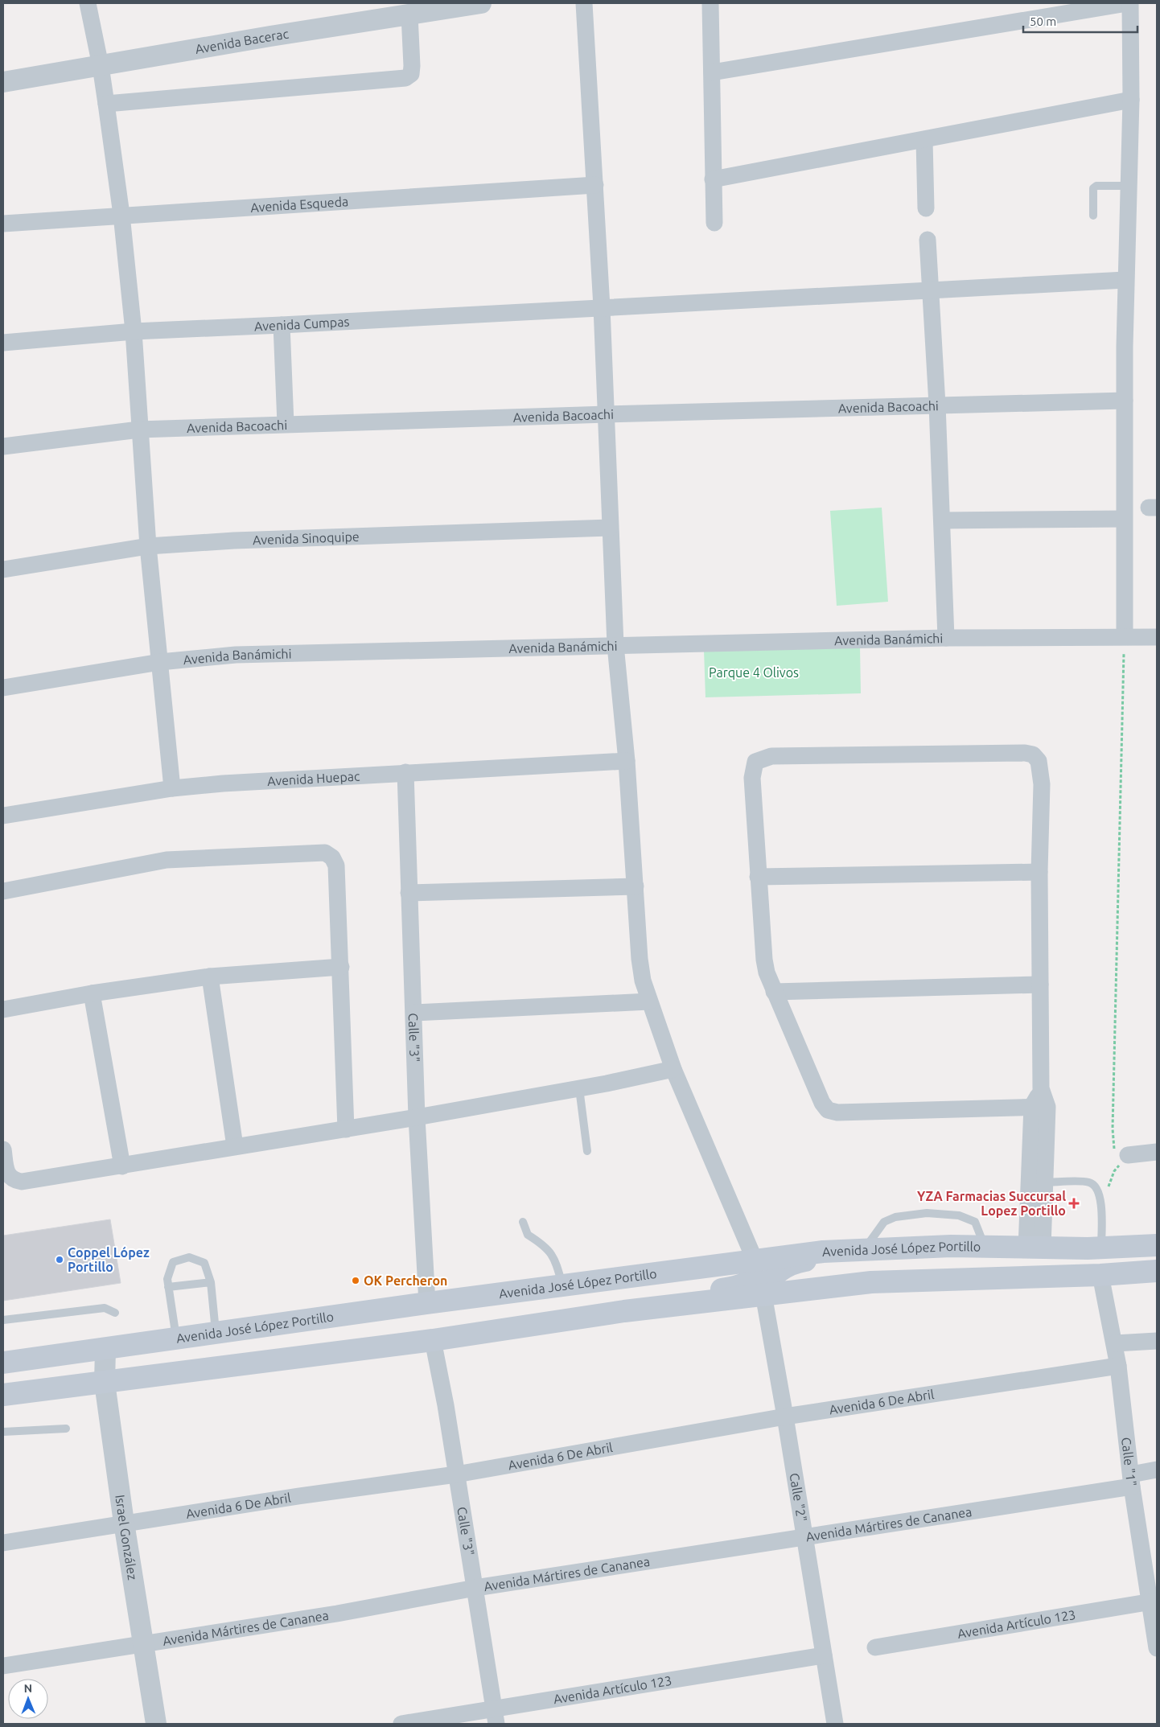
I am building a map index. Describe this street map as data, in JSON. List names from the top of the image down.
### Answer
{
  "streets": {
    "main road": ["Avenida José López Portillo"],
    "street": [
      "Avenida Bacerac",
      "Avenida Esqueda",
      "Avenida Cumpas",
      "Avenida Bacoachi",
      "Avenida Sinoquipe",
      "Avenida Banámichi",
      "Avenida Huepac",
      "Calle \"3\"",
      "Avenida 6 De Abril",
      "Calle \"1\"",
      "Calle \"2\"",
      "Avenida Mártires de Cananea",
      "Israel González",
      "Avenida Artículo 123"
    ]
  },
  "crossings": [
    ["Avenida Huepac", "Calle \"3\""],
    ["Calle \"3\"", "Avenida José López Portillo"],
    ["Calle \"3\"", "Avenida 6 De Abril"],
    ["Calle \"3\"", "Avenida Mártires de Cananea"],
    ["Calle \"3\"", "Avenida Artículo 123"],
    ["Avenida José López Portillo", "Israel González"],
    ["Avenida 6 De Abril", "Calle \"1\""],
    ["Avenida 6 De Abril", "Calle \"2\""],
    ["Avenida 6 De Abril", "Israel González"],
    ["Calle \"1\"", "Avenida Mártires de Cananea"],
    ["Calle \"1\"", "Avenida Artículo 123"],
    ["Calle \"2\"", "Avenida Mártires de Cananea"],
    ["Calle \"2\"", "Avenida Artículo 123"],
    ["Avenida Mártires de Cananea", "Israel González"]
  ],
  "parks": ["Parque 4 Olivos"],
  "places": {
    "health": ["YZA Farmacias Succursal Lopez Portillo"],
    "other": ["Coppel López Portillo", "OK Percheron"]
  },
  "scale_bar": "50 m",
  "north": "top"
}
